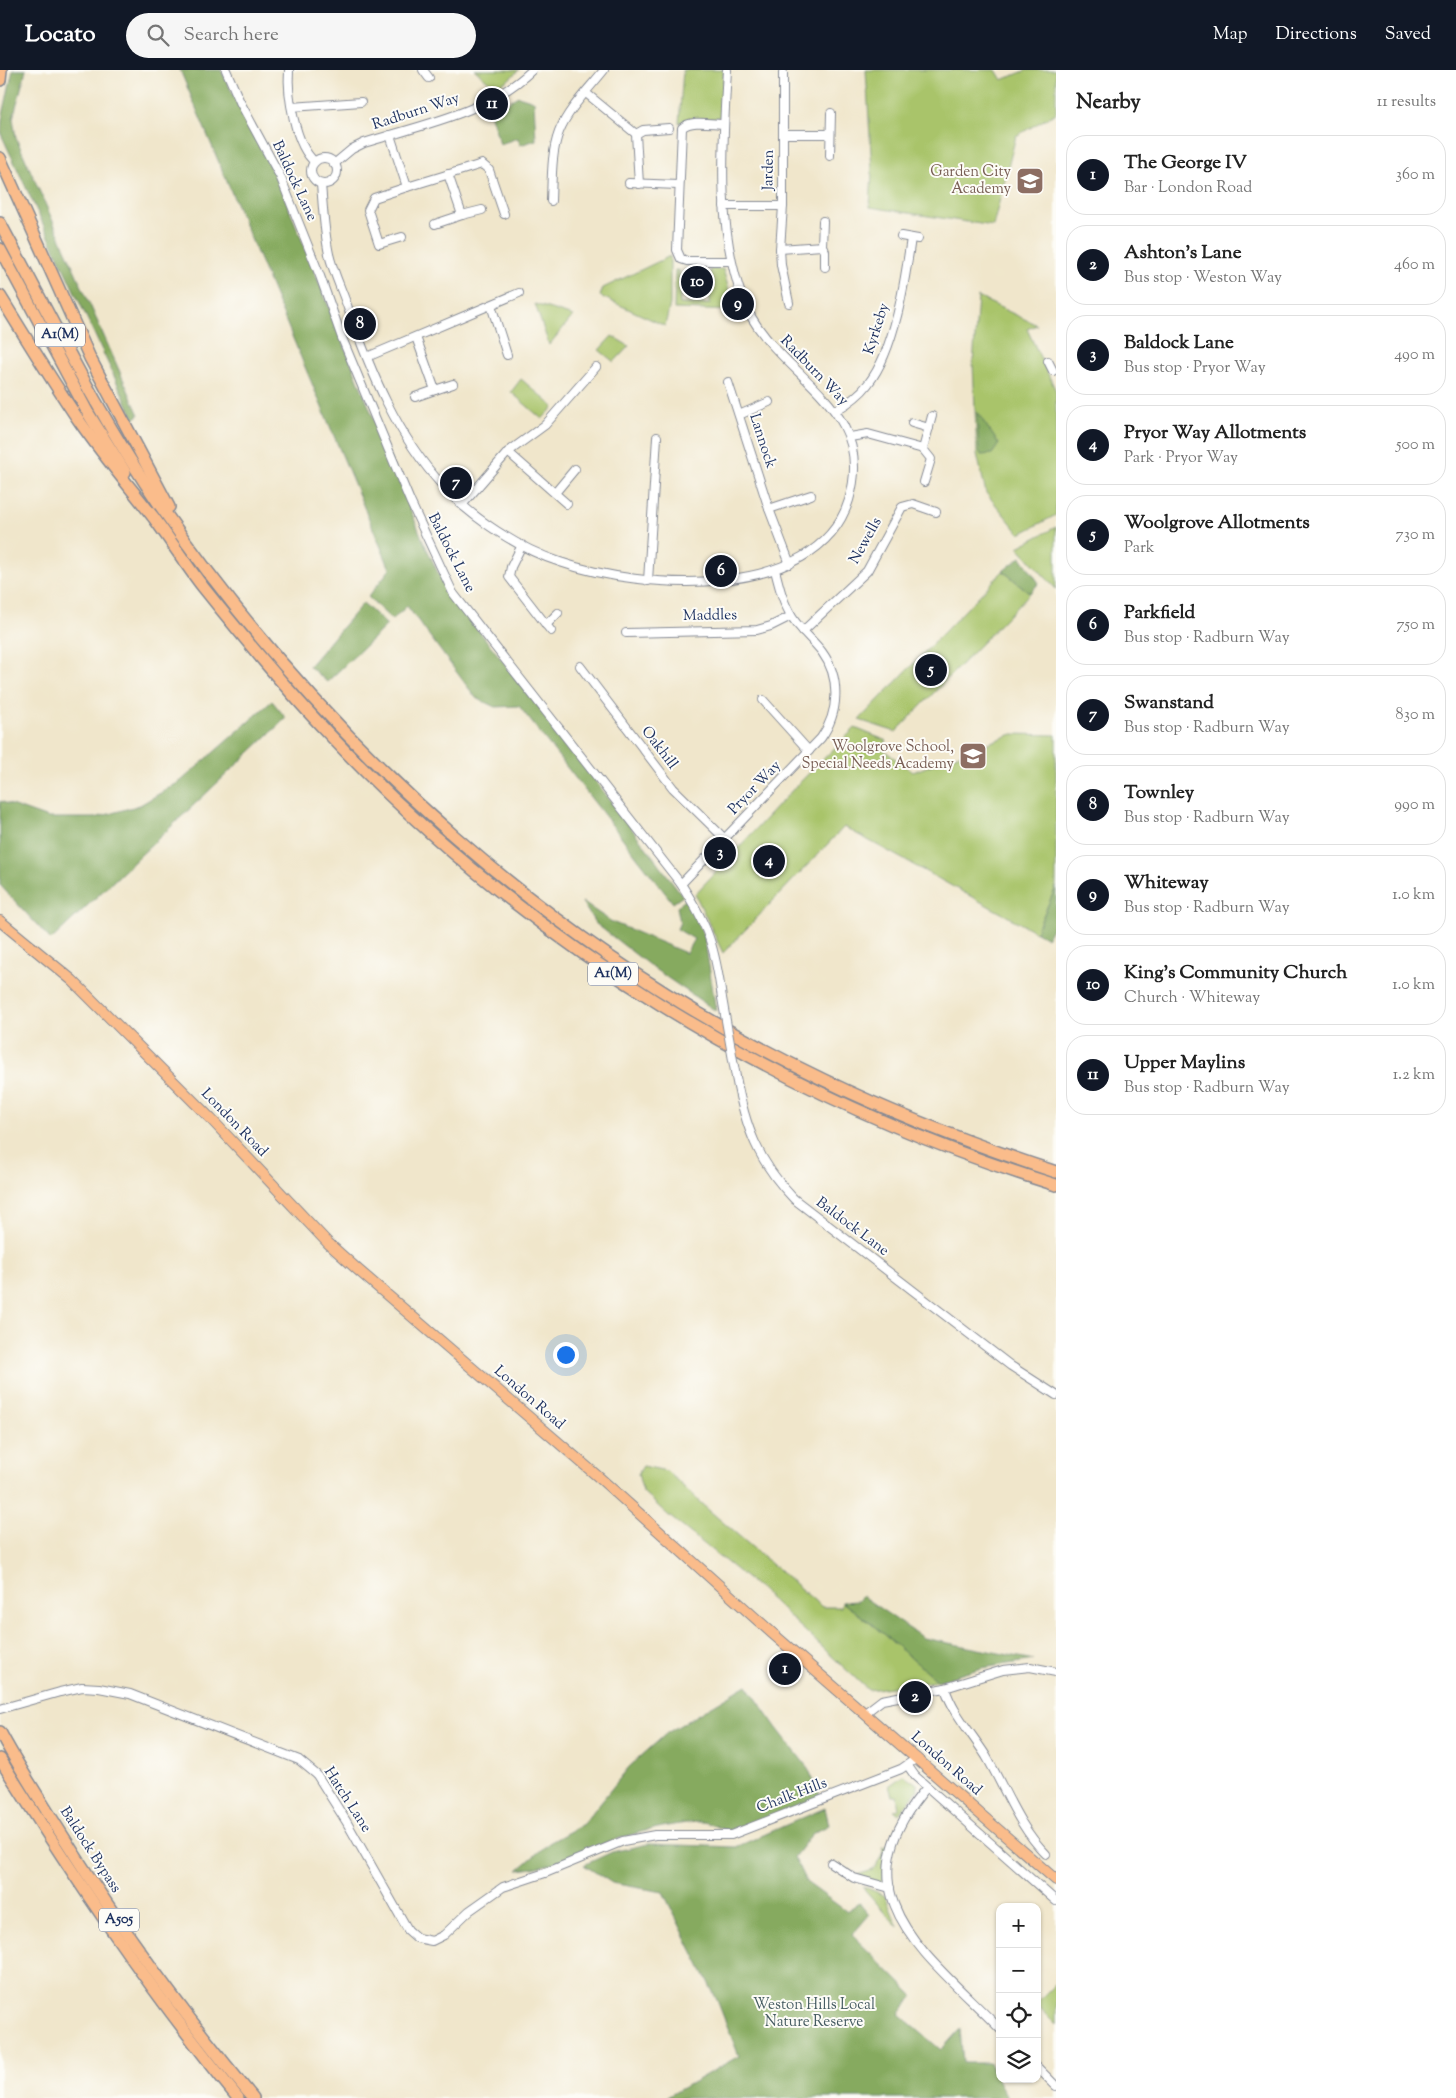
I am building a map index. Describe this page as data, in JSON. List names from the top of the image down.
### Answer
{
  "streets": {
    "highway": ["A1(M)", "Baldock Bypass", "A505"],
    "main road": ["London Road"],
    "street": [
      "Radburn Way",
      "Jarden",
      "Baldock Lane",
      "Kyrkeby",
      "Lannock",
      "Newells",
      "Maddles",
      "Oakhill",
      "Pryor Way",
      "Chalk Hills",
      "Hatch Lane"
    ]
  },
  "crossings": [
    ["Radburn Way", "Jarden"],
    ["Radburn Way", "Kyrkeby"],
    ["Radburn Way", "Lannock"],
    ["Radburn Way", "Pryor Way"],
    ["Baldock Lane", "Pryor Way"],
    ["Newells", "Pryor Way"],
    ["Maddles", "Pryor Way"],
    ["Oakhill", "Pryor Way"],
    ["London Road", "Chalk Hills"],
    ["Chalk Hills", "Hatch Lane"]
  ],
  "parks": ["Weston Hills Local Nature Reserve"],
  "places": {
    "school or university": ["Garden City Academy", "Woolgrove School, Special Needs Academy"]
  },
  "page": {
    "header": "Locato",
    "search": "Search here",
    "nav": ["Map", "Directions", "Saved"],
    "heading": ["Nearby", "11 results"],
    "pins": [
      "11",
      "10",
      "9",
      "8",
      "7",
      "6",
      "5",
      "3",
      "4",
      "1",
      "2"
    ],
    "list": [
      {
        "mark": "1",
        "name": "The George IV",
        "note": "Bar · London Road",
        "value": "360 m"
      },
      {
        "mark": "2",
        "name": "Ashton's Lane",
        "note": "Bus stop · Weston Way",
        "value": "460 m"
      },
      {
        "mark": "3",
        "name": "Baldock Lane",
        "note": "Bus stop · Pryor Way",
        "value": "490 m"
      },
      {
        "mark": "4",
        "name": "Pryor Way Allotments",
        "note": "Park · Pryor Way",
        "value": "500 m"
      },
      {
        "mark": "5",
        "name": "Woolgrove Allotments",
        "note": "Park",
        "value": "730 m"
      },
      {
        "mark": "6",
        "name": "Parkfield",
        "note": "Bus stop · Radburn Way",
        "value": "750 m"
      },
      {
        "mark": "7",
        "name": "Swanstand",
        "note": "Bus stop · Radburn Way",
        "value": "830 m"
      },
      {
        "mark": "8",
        "name": "Townley",
        "note": "Bus stop · Radburn Way",
        "value": "990 m"
      },
      {
        "mark": "9",
        "name": "Whiteway",
        "note": "Bus stop · Radburn Way",
        "value": "1.0 km"
      },
      {
        "mark": "10",
        "name": "King's Community Church",
        "note": "Church · Whiteway",
        "value": "1.0 km"
      },
      {
        "mark": "11",
        "name": "Upper Maylins",
        "note": "Bus stop · Radburn Way",
        "value": "1.2 km"
      }
    ],
    "map_buttons": ["+", "−"]
  }
}
